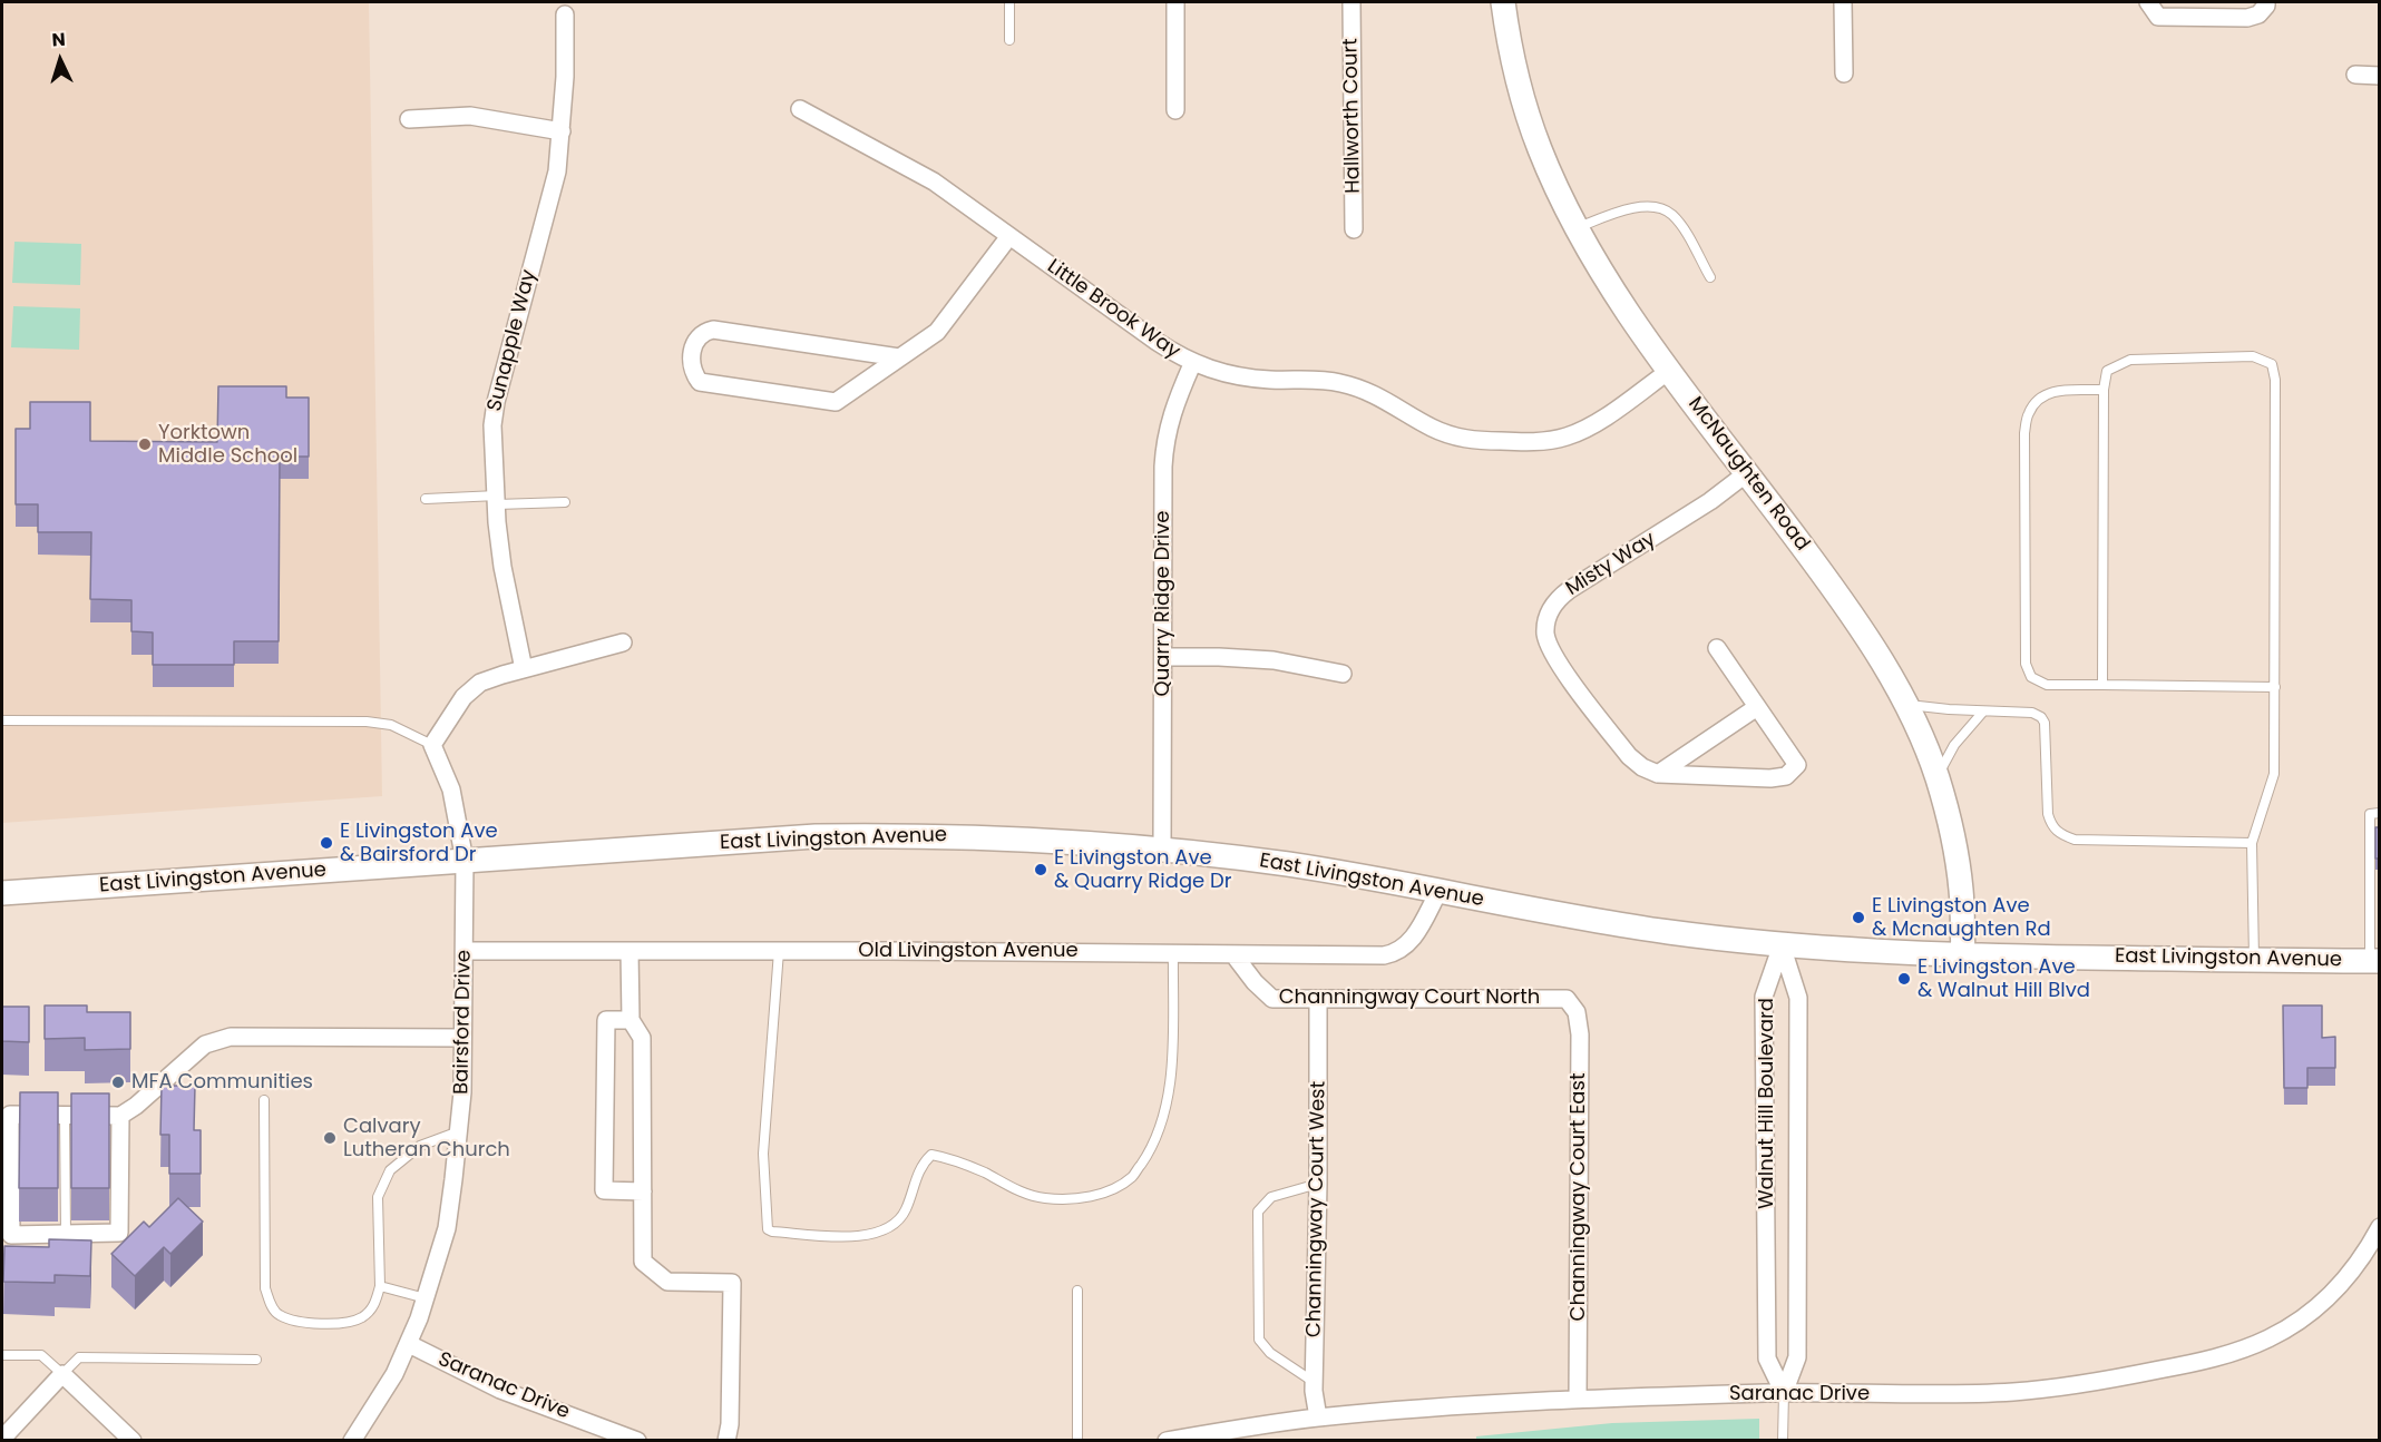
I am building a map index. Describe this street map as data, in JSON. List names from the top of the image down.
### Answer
{
  "streets": {
    "main road": ["McNaughten Road", "East Livingston Avenue"],
    "street": [
      "Hallworth Court",
      "Little Brook Way",
      "Sunapple Way",
      "Misty Way",
      "Quarry Ridge Drive",
      "Old Livingston Avenue",
      "Channingway Court North",
      "Bairsford Drive",
      "Walnut Hill Boulevard",
      "Channingway Court East",
      "Channingway Court West",
      "Saranac Drive"
    ]
  },
  "crossings": [
    ["Little Brook Way", "McNaughten Road"],
    ["Little Brook Way", "Quarry Ridge Drive"],
    ["McNaughten Road", "Misty Way"],
    ["McNaughten Road", "East Livingston Avenue"],
    ["Quarry Ridge Drive", "East Livingston Avenue"],
    ["East Livingston Avenue", "Old Livingston Avenue"],
    ["East Livingston Avenue", "Bairsford Drive"],
    ["East Livingston Avenue", "Walnut Hill Boulevard"],
    ["Old Livingston Avenue", "Channingway Court North"],
    ["Old Livingston Avenue", "Bairsford Drive"],
    ["Channingway Court North", "Channingway Court East"],
    ["Channingway Court North", "Channingway Court West"],
    ["Bairsford Drive", "Saranac Drive"],
    ["Walnut Hill Boulevard", "Saranac Drive"],
    ["Channingway Court East", "Saranac Drive"],
    ["Channingway Court West", "Saranac Drive"]
  ],
  "places": [
    "Yorktown Middle School",
    "E Livingston Ave & Bairsford Dr",
    "E Livingston Ave & Quarry Ridge Dr",
    "E Livingston Ave & Mcnaughten Rd",
    "E Livingston Ave & Walnut Hill Blvd",
    "MFA Communities",
    "Calvary Lutheran Church"
  ],
  "north": "top"
}
